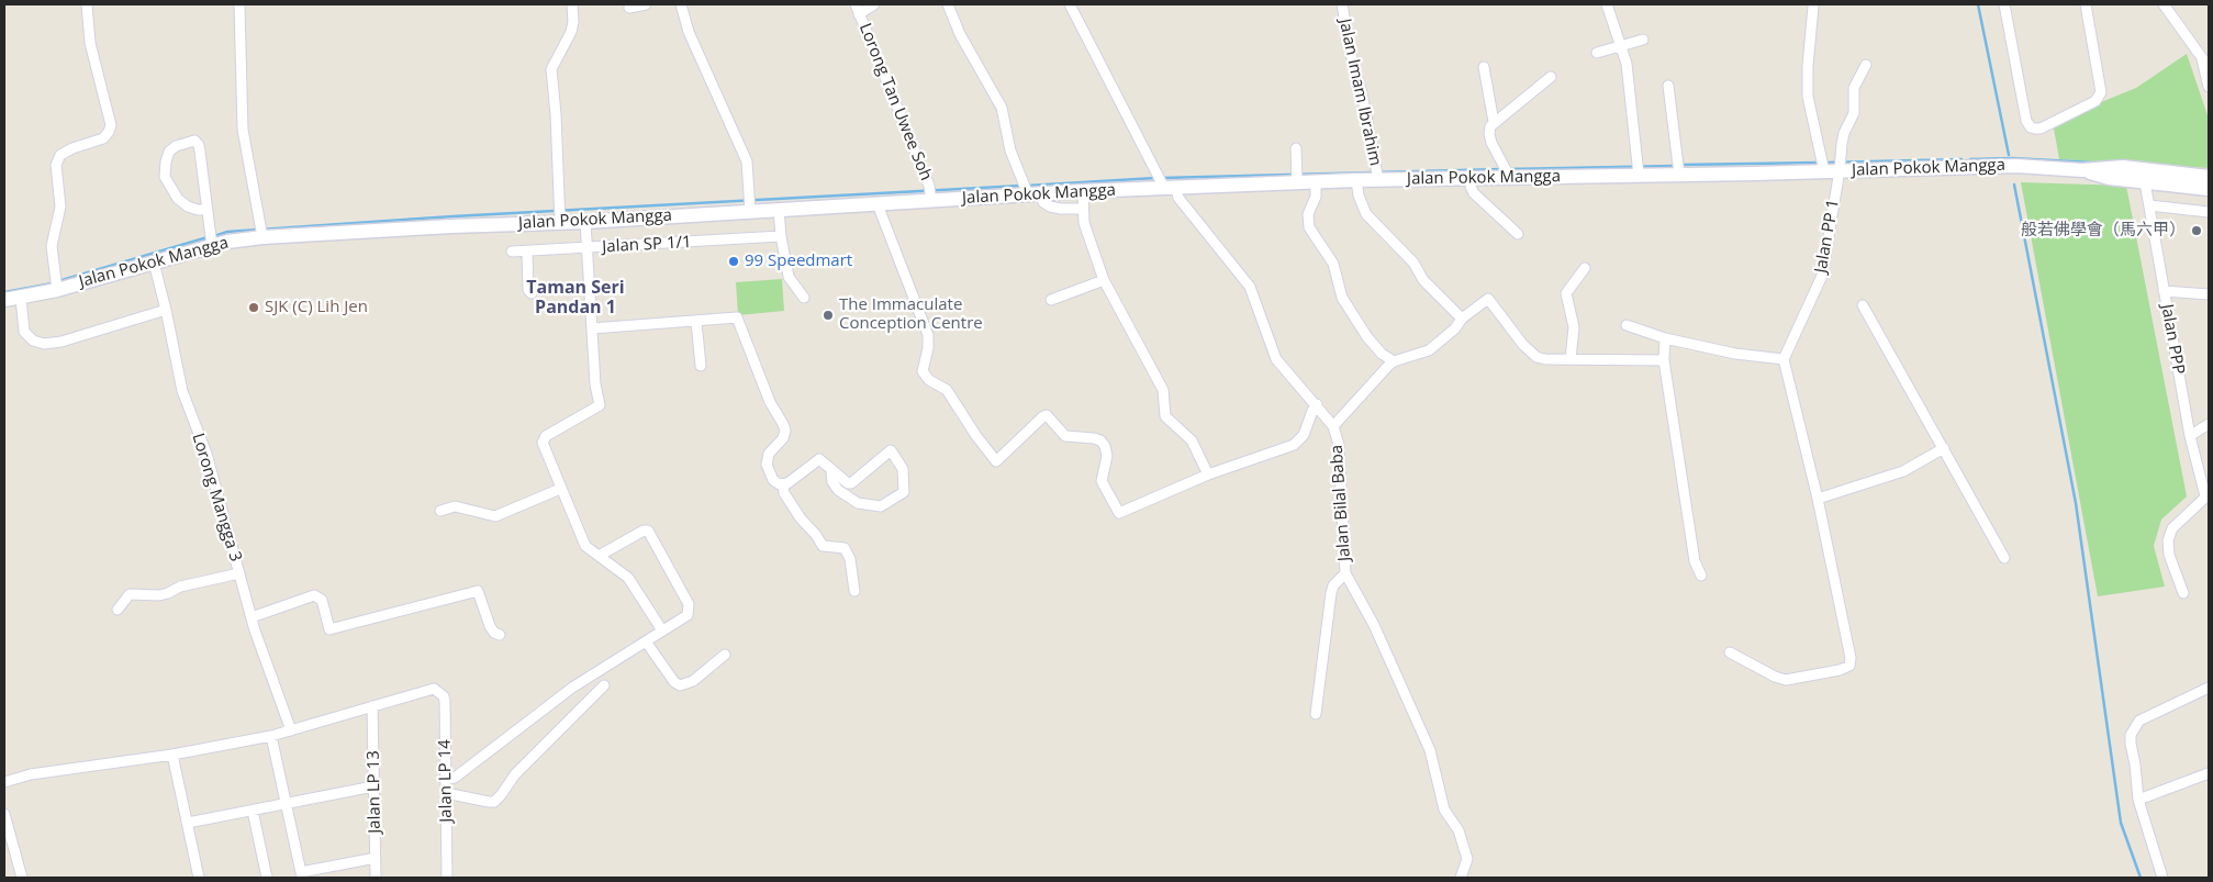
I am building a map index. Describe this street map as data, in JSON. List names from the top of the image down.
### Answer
{
  "streets": {
    "main road": ["Jalan Pokok Mangga"],
    "street": [
      "Jalan Imam Ibrahim",
      "Lorong Tan Uwee Soh",
      "Jalan PP 1",
      "Jalan SP 1/1",
      "Jalan PPP",
      "Lorong Mangga 3",
      "Jalan Bilal Baba",
      "Jalan LP 14",
      "Jalan LP 13"
    ]
  },
  "crossings": [
    ["Jalan Imam Ibrahim", "Jalan Pokok Mangga"],
    ["Lorong Tan Uwee Soh", "Jalan Pokok Mangga"],
    ["Jalan Pokok Mangga", "Jalan PP 1"],
    ["Jalan Pokok Mangga", "Jalan PPP"],
    ["Jalan Pokok Mangga", "Lorong Mangga 3"],
    ["Jalan Pokok Mangga", "Jalan Bilal Baba"],
    ["Jalan LP 14", "Jalan LP 13"]
  ],
  "districts": ["Taman Seri Pandan 1"],
  "places": [
    "般若佛學會（馬六甲）",
    "99 Speedmart",
    "SJK (C) Lih Jen",
    "The Immaculate Conception Centre"
  ]
}
